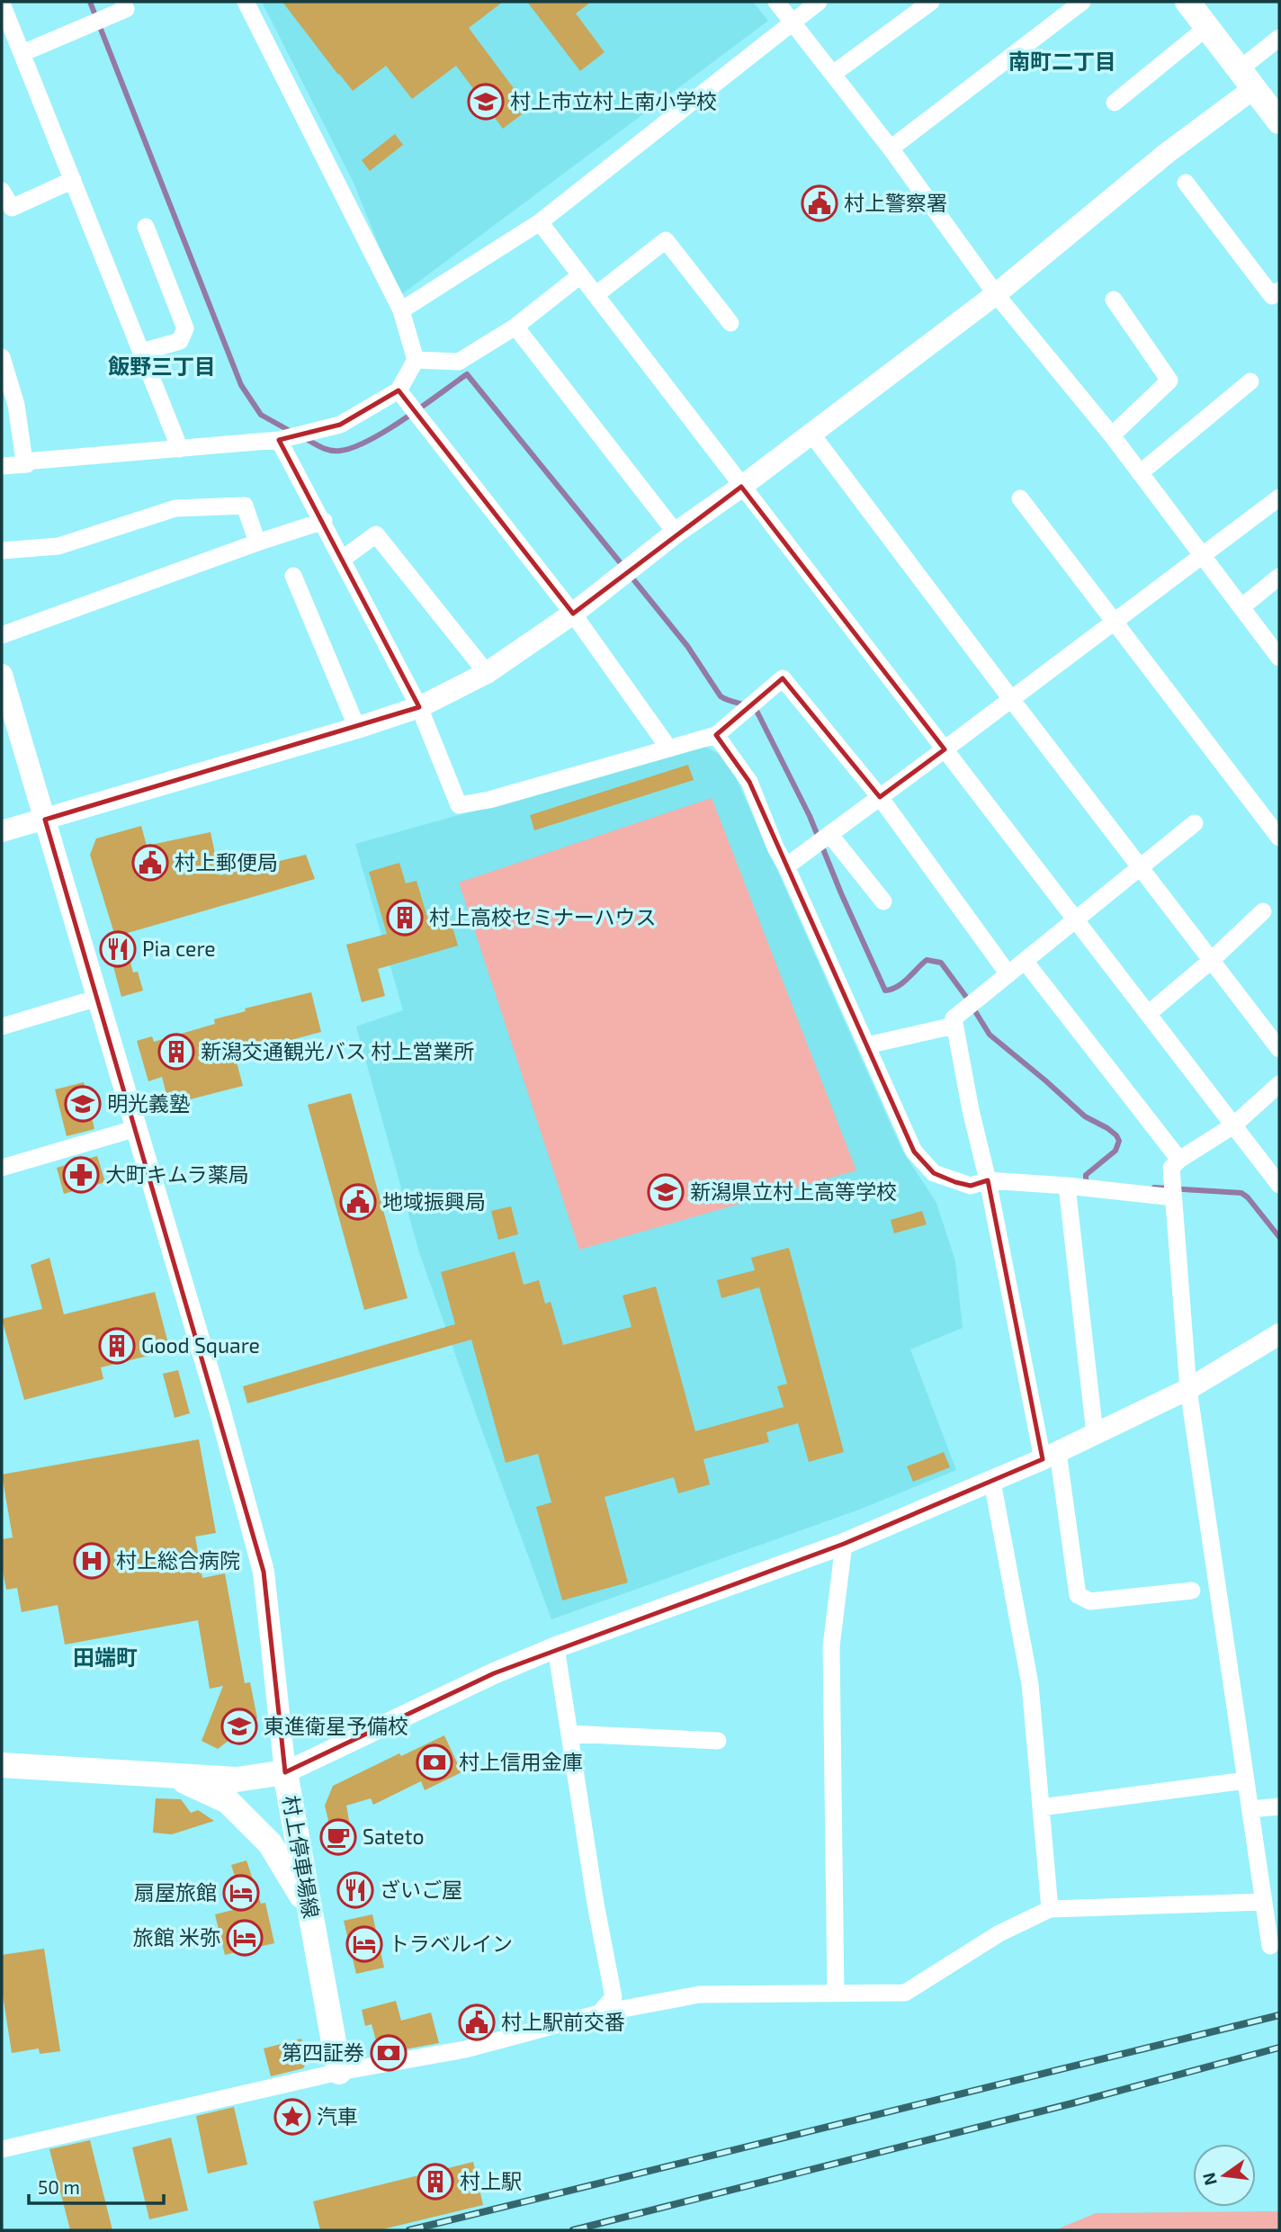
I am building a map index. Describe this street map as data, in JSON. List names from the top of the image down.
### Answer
{
  "streets": {
    "main road": ["村上停車場線"]
  },
  "districts": ["南町二丁目", "飯野三丁目", "田端町"],
  "places": {
    "school or university": [
      "村上市立村上南小学校",
      "明光義塾",
      "新潟県立村上高等学校",
      "東進衛星予備校"
    ],
    "public building": [
      "村上警察署",
      "村上郵便局",
      "地域振興局",
      "村上駅前交番"
    ],
    "building": [
      "村上高校セミナーハウス",
      "新潟交通観光バス 村上営業所",
      "Good Square",
      "村上駅"
    ],
    "restaurant": ["Pia cere", "ざいご屋"],
    "pharmacy": ["大町キムラ薬局"],
    "hospital": ["村上総合病院"],
    "bank": ["村上信用金庫", "第四証券"],
    "cafe": ["Sateto"],
    "hotel": ["扇屋旅館", "旅館 米弥", "トラベルイン"],
    "place": ["汽車"]
  },
  "scale_bar": "50 m",
  "north": "left"
}
